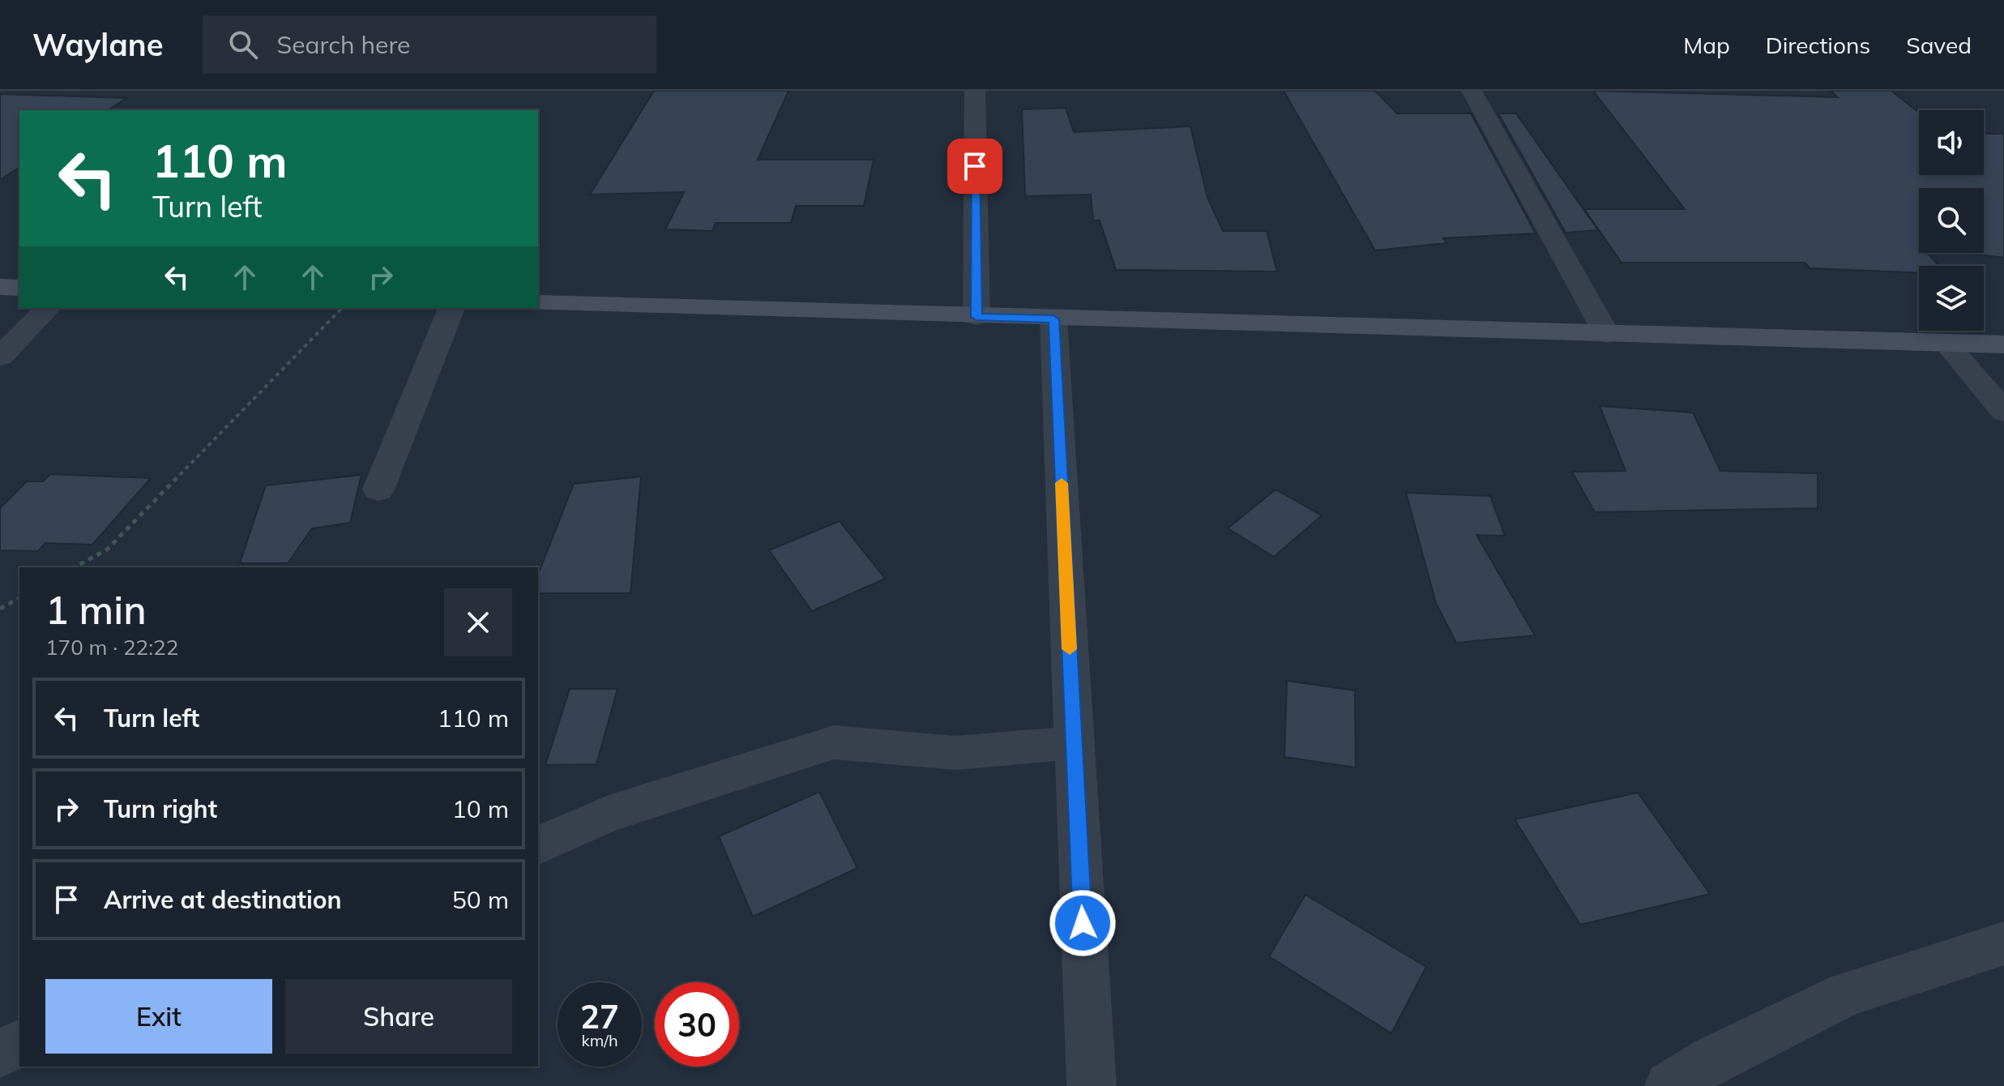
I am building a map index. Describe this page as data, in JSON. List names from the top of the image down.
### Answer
{
  "page": {
    "header": "Waylane",
    "search": "Search here",
    "nav": ["Map", "Directions", "Saved"],
    "turn": ["110 m", "Turn left"],
    "heading": ["1 min", "170 m · 22:22"],
    "list": [
      {
        "name": "Turn left",
        "value": "110 m"
      },
      {
        "name": "Turn right",
        "value": "10 m"
      },
      {
        "name": "Arrive at destination",
        "value": "50 m"
      }
    ],
    "buttons": ["Exit", "Share"],
    "speed": "27 km/h",
    "limit": "30"
  }
}
